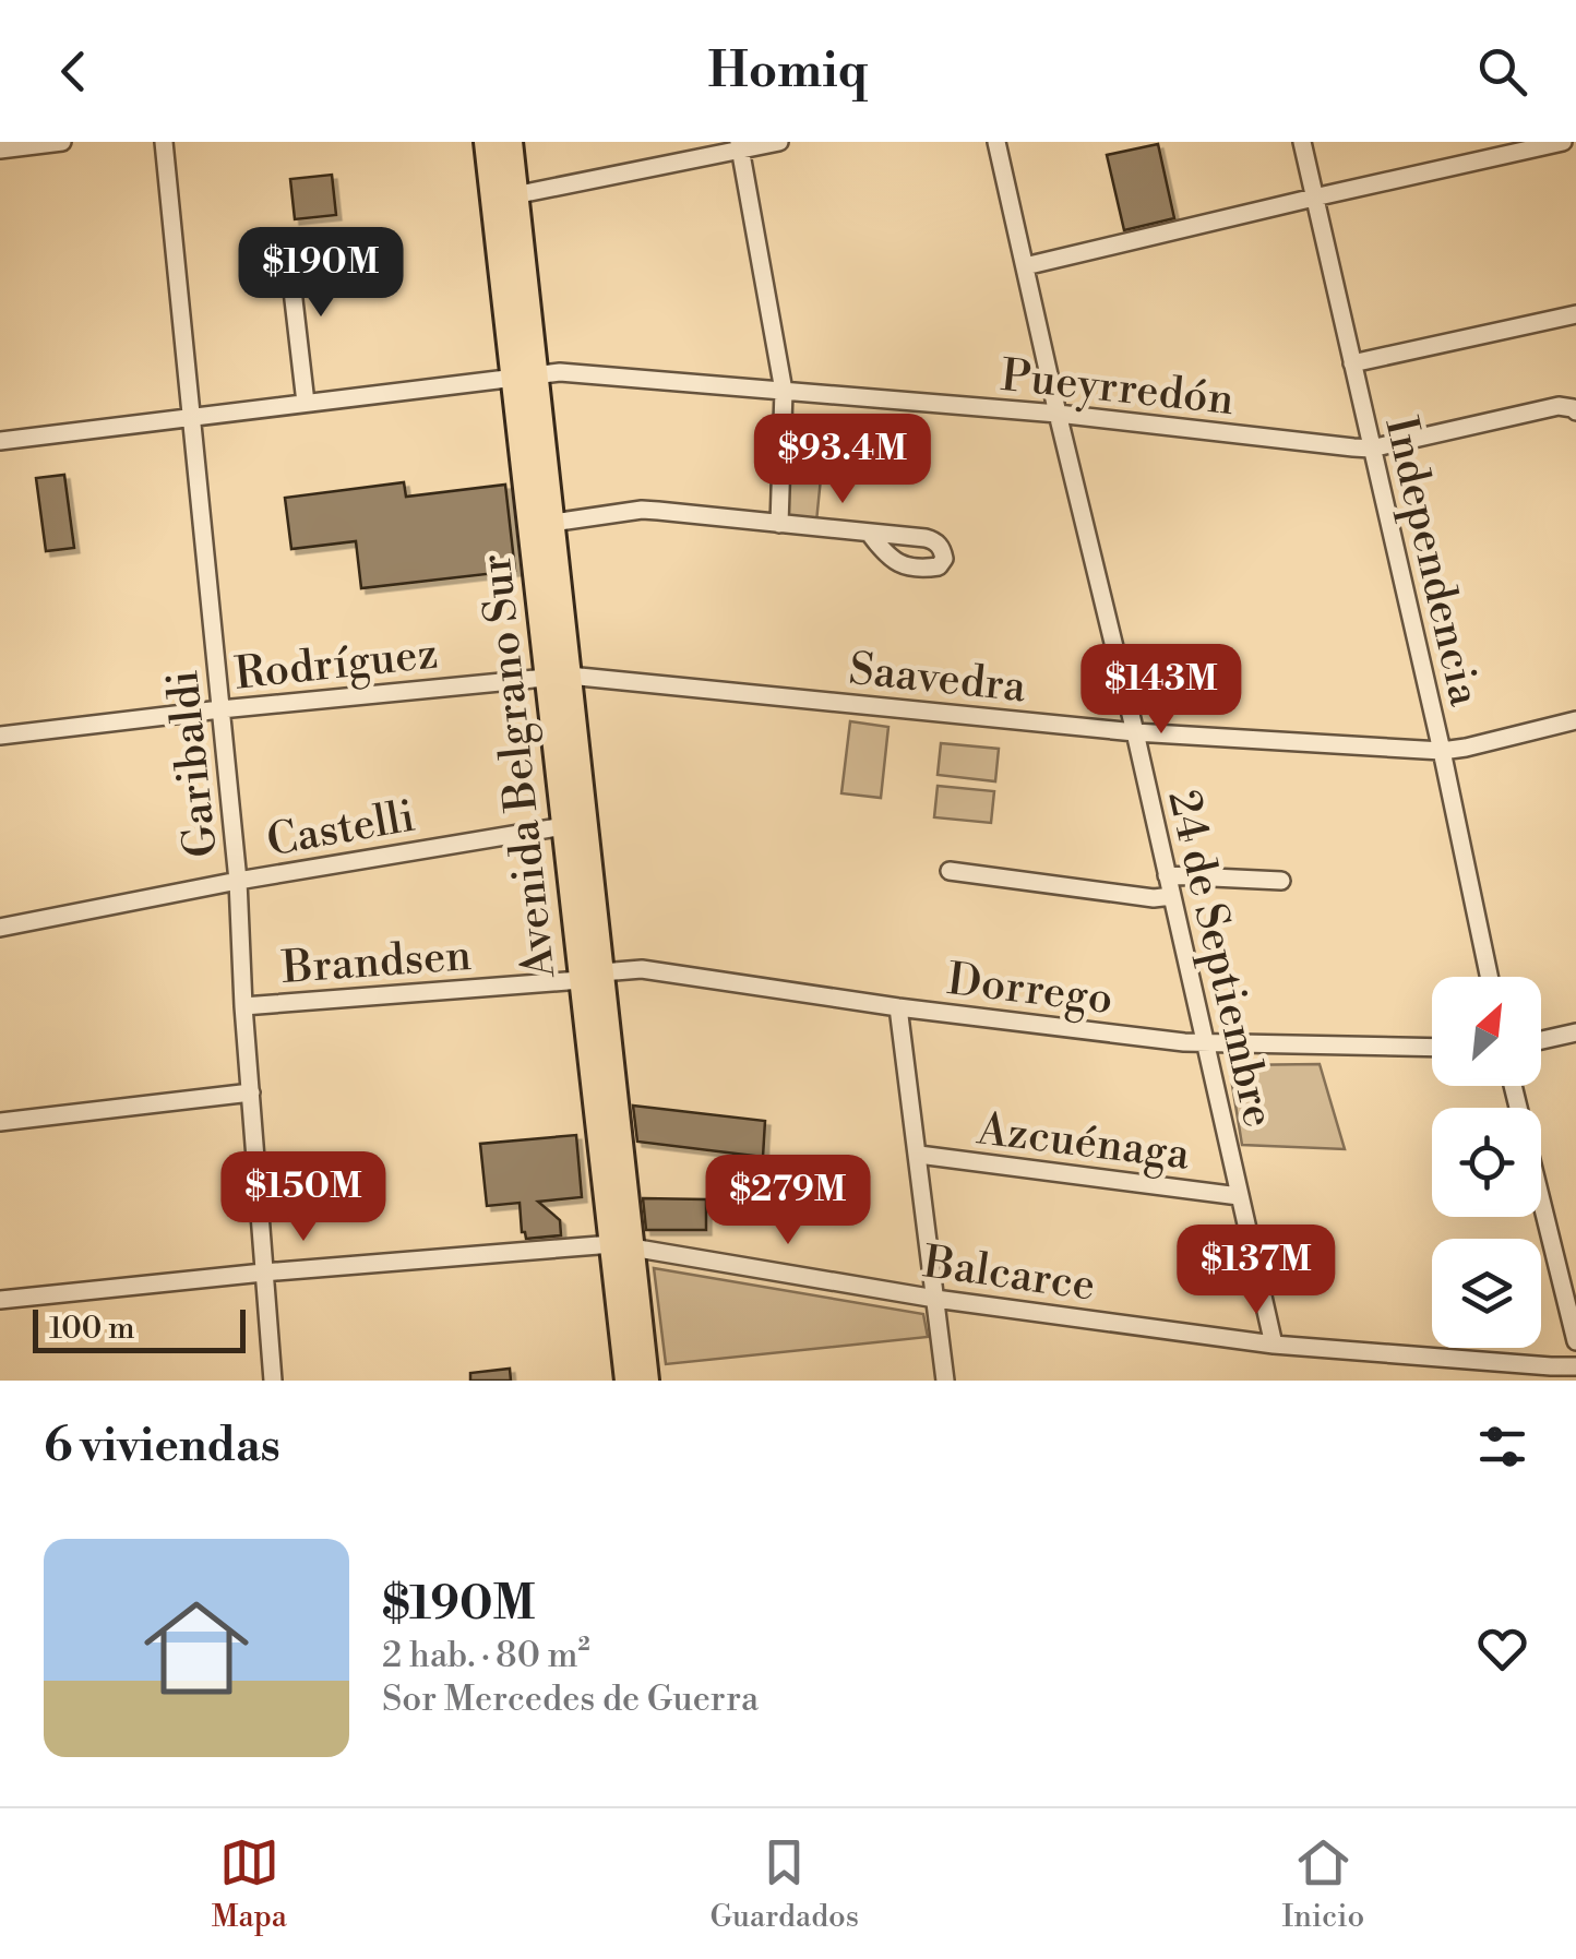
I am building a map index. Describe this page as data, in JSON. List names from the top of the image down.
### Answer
{
  "streets": {
    "highway": ["Avenida Belgrano Sur"],
    "street": [
      "Pueyrredón",
      "Independencia",
      "Rodríguez",
      "Saavedra",
      "Garibaldi",
      "Castelli",
      "24 de Septiembre",
      "Brandsen",
      "Dorrego",
      "Azcuénaga",
      "Balcarce"
    ]
  },
  "crossings": [
    ["Pueyrredón", "Independencia"],
    ["Pueyrredón", "Garibaldi"],
    ["Pueyrredón", "Avenida Belgrano Sur"],
    ["Pueyrredón", "24 de Septiembre"],
    ["Independencia", "Saavedra"],
    ["Rodríguez", "Saavedra"],
    ["Rodríguez", "Garibaldi"],
    ["Rodríguez", "Avenida Belgrano Sur"],
    ["Saavedra", "Avenida Belgrano Sur"],
    ["Saavedra", "24 de Septiembre"],
    ["Garibaldi", "Castelli"],
    ["Garibaldi", "Brandsen"],
    ["Garibaldi", "Balcarce"],
    ["Avenida Belgrano Sur", "Castelli"],
    ["Avenida Belgrano Sur", "Brandsen"],
    ["Avenida Belgrano Sur", "Dorrego"],
    ["Avenida Belgrano Sur", "Balcarce"],
    ["24 de Septiembre", "Dorrego"],
    ["24 de Septiembre", "Azcuénaga"],
    ["24 de Septiembre", "Balcarce"],
    ["Brandsen", "Dorrego"]
  ],
  "scale_bar": "100 m",
  "north": "top right",
  "page": {
    "header": "Homiq",
    "price": [
      "$190M",
      "$93.4M",
      "$143M",
      "$150M",
      "$279M",
      "$137M"
    ],
    "scale": "100 m",
    "heading": "6 viviendas",
    "list": [
      {
        "name": "$190M",
        "note": "2 hab. · 80 m² · Sor Mercedes de Guerra"
      }
    ],
    "tabs": ["Mapa", "Guardados", "Inicio"]
  }
}
